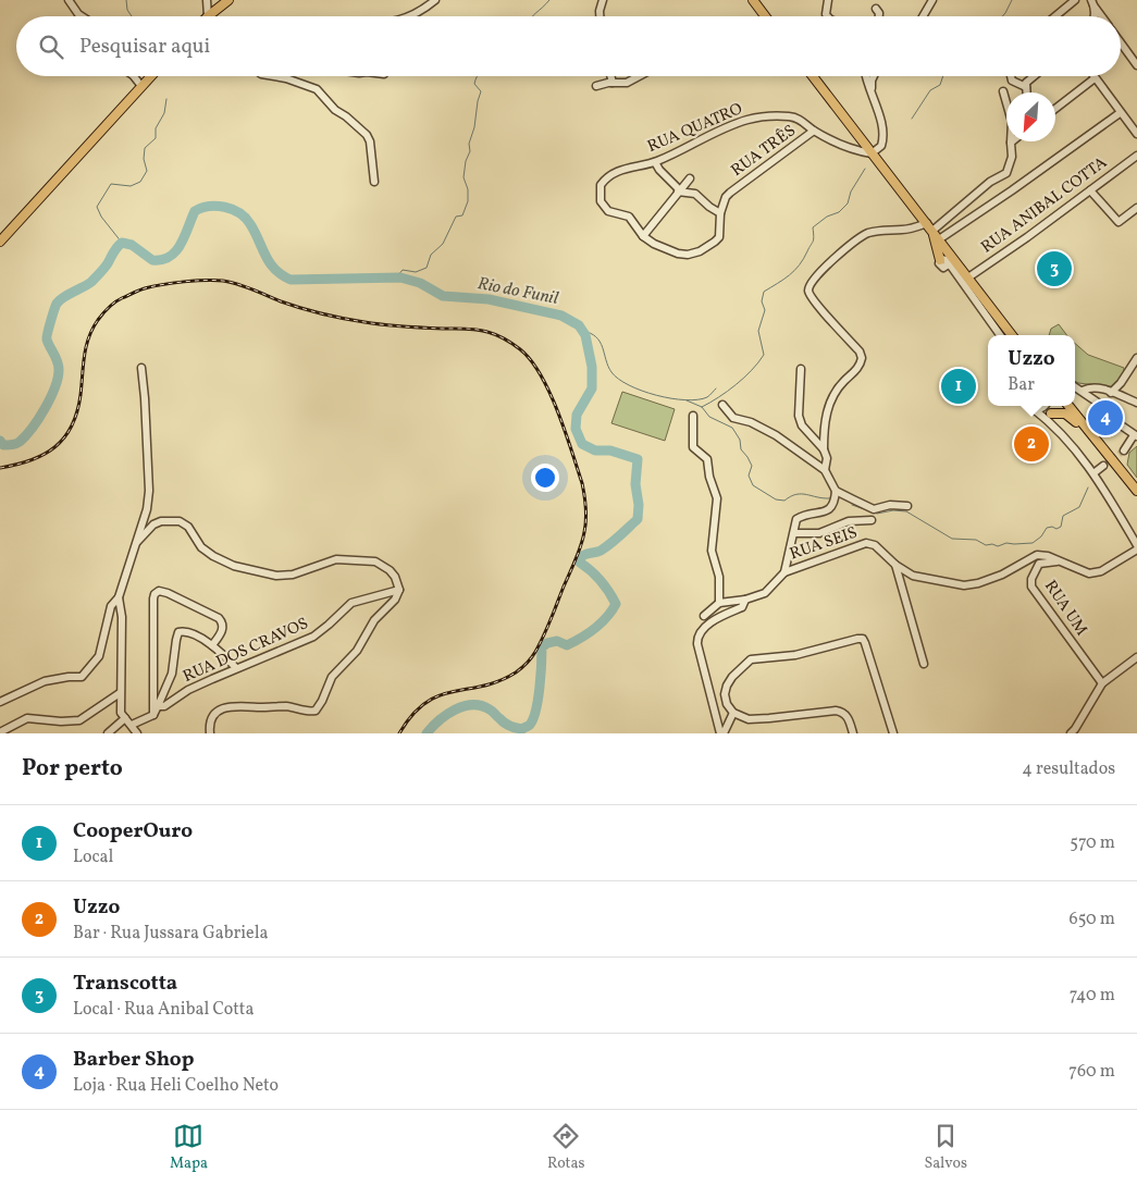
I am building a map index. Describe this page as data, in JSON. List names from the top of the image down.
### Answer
{
  "streets": {
    "street": [
      "RUA QUATRO",
      "RUA TRÊS",
      "RUA ANIBAL COTTA",
      "RUA SEIS",
      "RUA UM",
      "RUA DOS CRAVOS"
    ]
  },
  "crossings": [
    ["RUA QUATRO", "RUA TRÊS"]
  ],
  "water": ["Rio do Funil"],
  "north": "bottom left",
  "page": {
    "search": "Pesquisar aqui",
    "pins": [
      "3",
      "1",
      "4",
      "2"
    ],
    "popup": ["Uzzo", "Bar"],
    "heading": ["Por perto", "4 resultados"],
    "list": [
      {
        "mark": "1",
        "name": "CooperOuro",
        "note": "Local",
        "value": "570 m"
      },
      {
        "mark": "2",
        "name": "Uzzo",
        "note": "Bar · Rua Jussara Gabriela",
        "value": "650 m"
      },
      {
        "mark": "3",
        "name": "Transcotta",
        "note": "Local · Rua Anibal Cotta",
        "value": "740 m"
      },
      {
        "mark": "4",
        "name": "Barber Shop",
        "note": "Loja · Rua Heli Coelho Neto",
        "value": "760 m"
      }
    ],
    "nav": ["Mapa", "Rotas", "Salvos"]
  }
}
